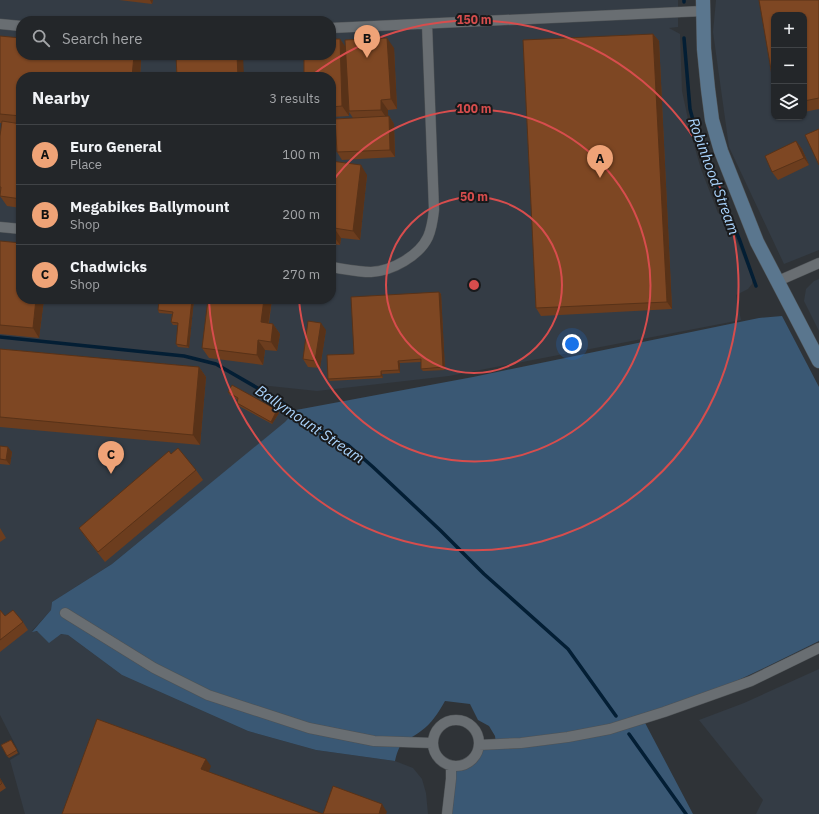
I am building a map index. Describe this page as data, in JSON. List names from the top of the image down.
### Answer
{
  "water": ["Robinhood Stream", "Ballymount Stream"],
  "page": {
    "map_buttons": ["+", "−"],
    "search": "Search here",
    "pins": ["B", "A", "C"],
    "heading": ["Nearby", "3 results"],
    "list": [
      {
        "mark": "A",
        "name": "Euro General",
        "note": "Place",
        "value": "100 m"
      },
      {
        "mark": "B",
        "name": "Megabikes Ballymount",
        "note": "Shop",
        "value": "200 m"
      },
      {
        "mark": "C",
        "name": "Chadwicks",
        "note": "Shop",
        "value": "270 m"
      }
    ]
  },
  "rings": ["150 m", "100 m", "50 m"]
}
